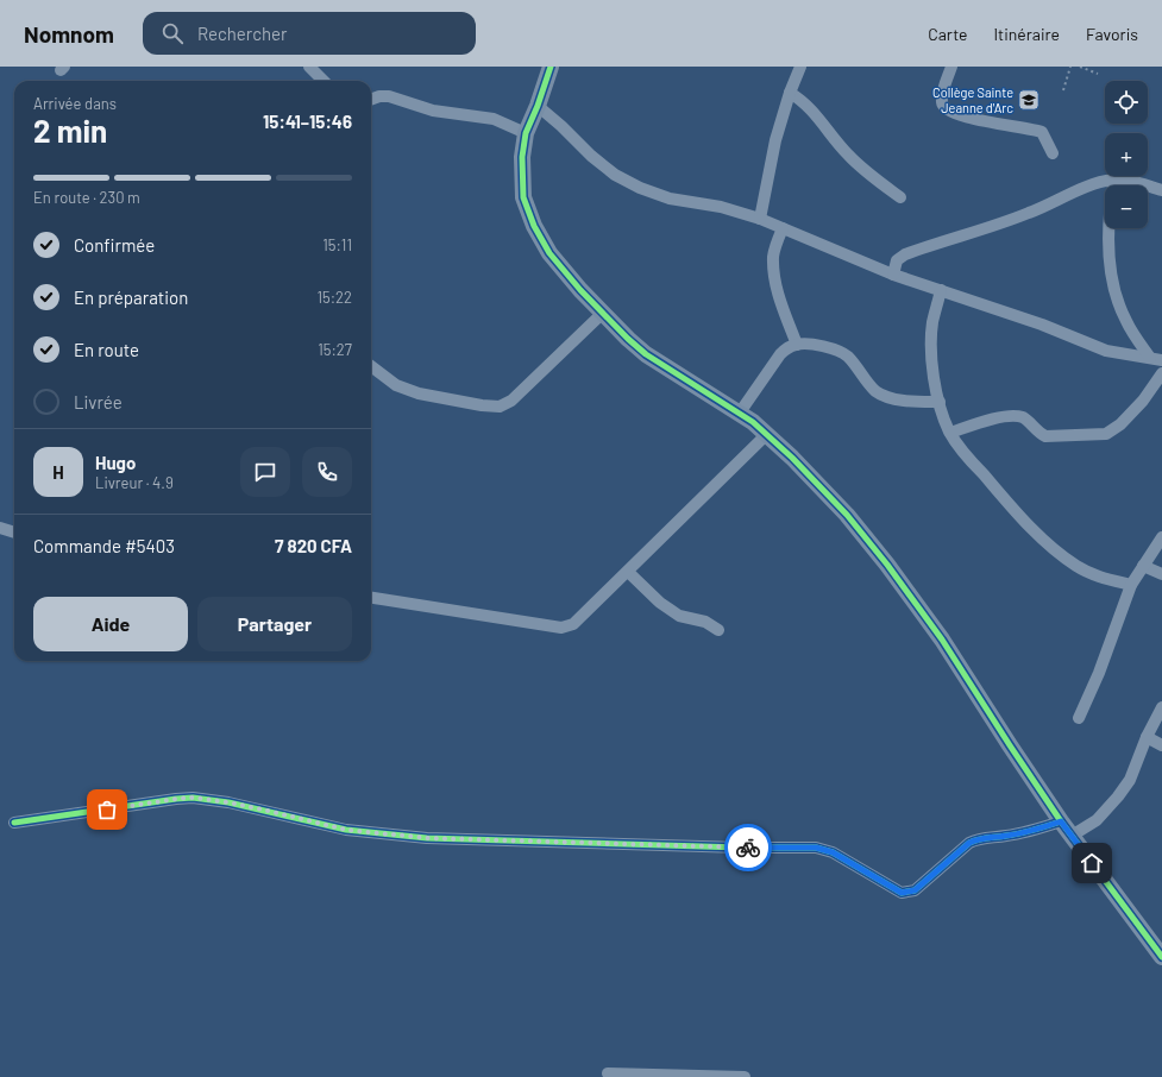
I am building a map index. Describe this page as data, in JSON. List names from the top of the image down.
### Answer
{
  "places": {
    "school or university": ["Collège Sainte Jeanne d'Arc"]
  },
  "page": {
    "header": "Nomnom",
    "search": "Rechercher",
    "nav": ["Carte", "Itinéraire", "Favoris"],
    "map_buttons": ["+", "−"],
    "heading": ["2 min", "Arrivée dans", "15:41–15:46"],
    "panel": [
      "Hugo",
      "Livreur · 4.9",
      "Commande #5403",
      "7 820 CFA"
    ],
    "bar": "En route · 230 m",
    "list": [
      ["Confirmée", "15:11"],
      ["En préparation", "15:22"],
      ["En route", "15:27"],
      "Livrée"
    ],
    "round": "H",
    "buttons": ["Aide", "Partager"]
  }
}
